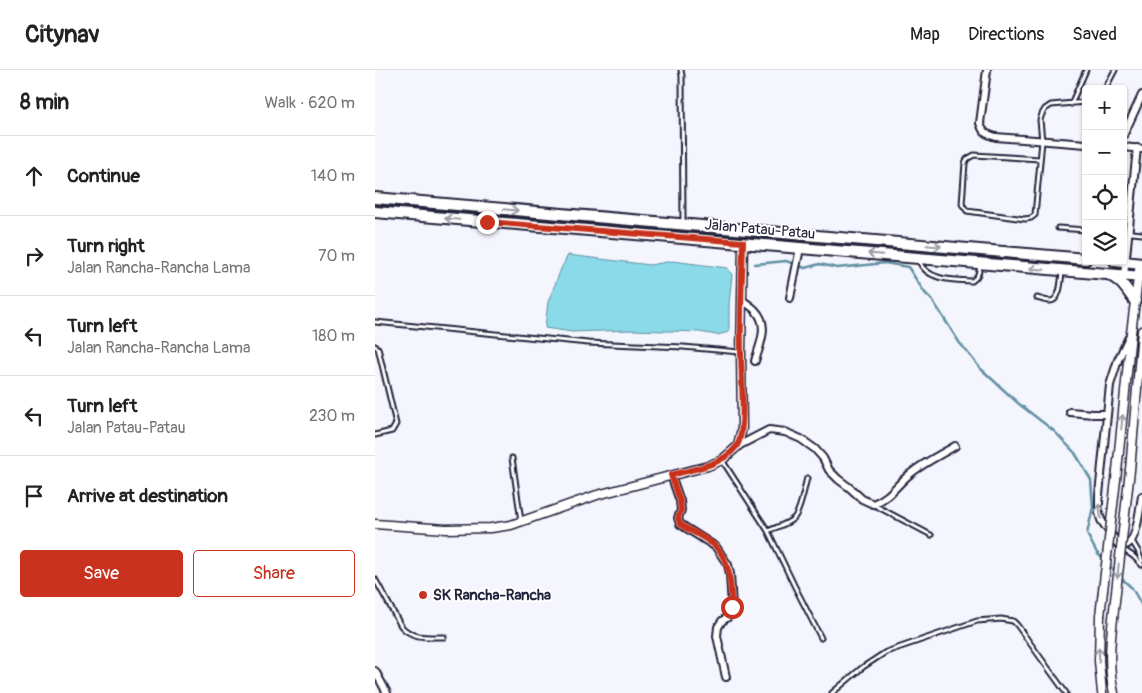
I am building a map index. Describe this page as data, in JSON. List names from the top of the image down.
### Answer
{
  "streets": {
    "main road": ["Jalan Patau-Patau"]
  },
  "places": ["SK Rancha-Rancha"],
  "page": {
    "header": "Citynav",
    "nav": ["Map", "Directions", "Saved"],
    "heading": ["8 min", "Walk · 620 m"],
    "map_buttons": ["+", "−"],
    "list": [
      ["Continue", "140 m"],
      ["Turn right", "Jalan Rancha-Rancha Lama", "70 m"],
      ["Turn left", "Jalan Rancha-Rancha Lama", "180 m"],
      ["Turn left", "Jalan Patau-Patau", "230 m"],
      "Arrive at destination"
    ],
    "buttons": ["Save", "Share"]
  }
}
